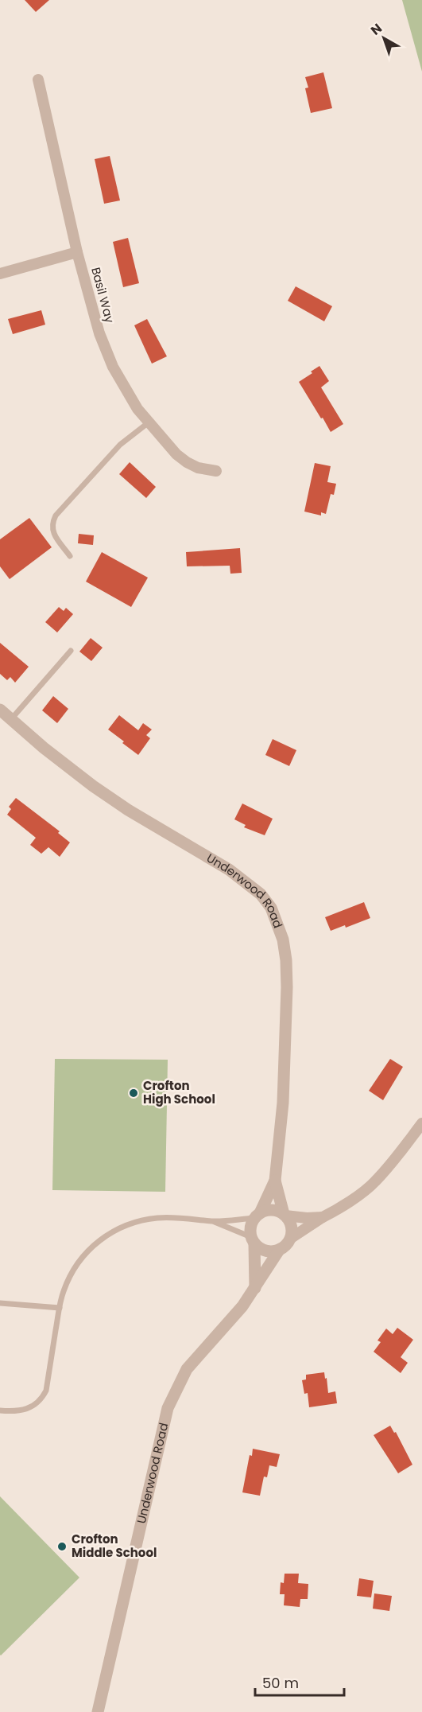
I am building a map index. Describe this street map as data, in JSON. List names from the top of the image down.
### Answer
{
  "streets": {
    "street": ["Basil Way", "Underwood Road"]
  },
  "places": ["Crofton High School", "Crofton Middle School"],
  "scale_bar": "50 m",
  "north": "top left"
}
